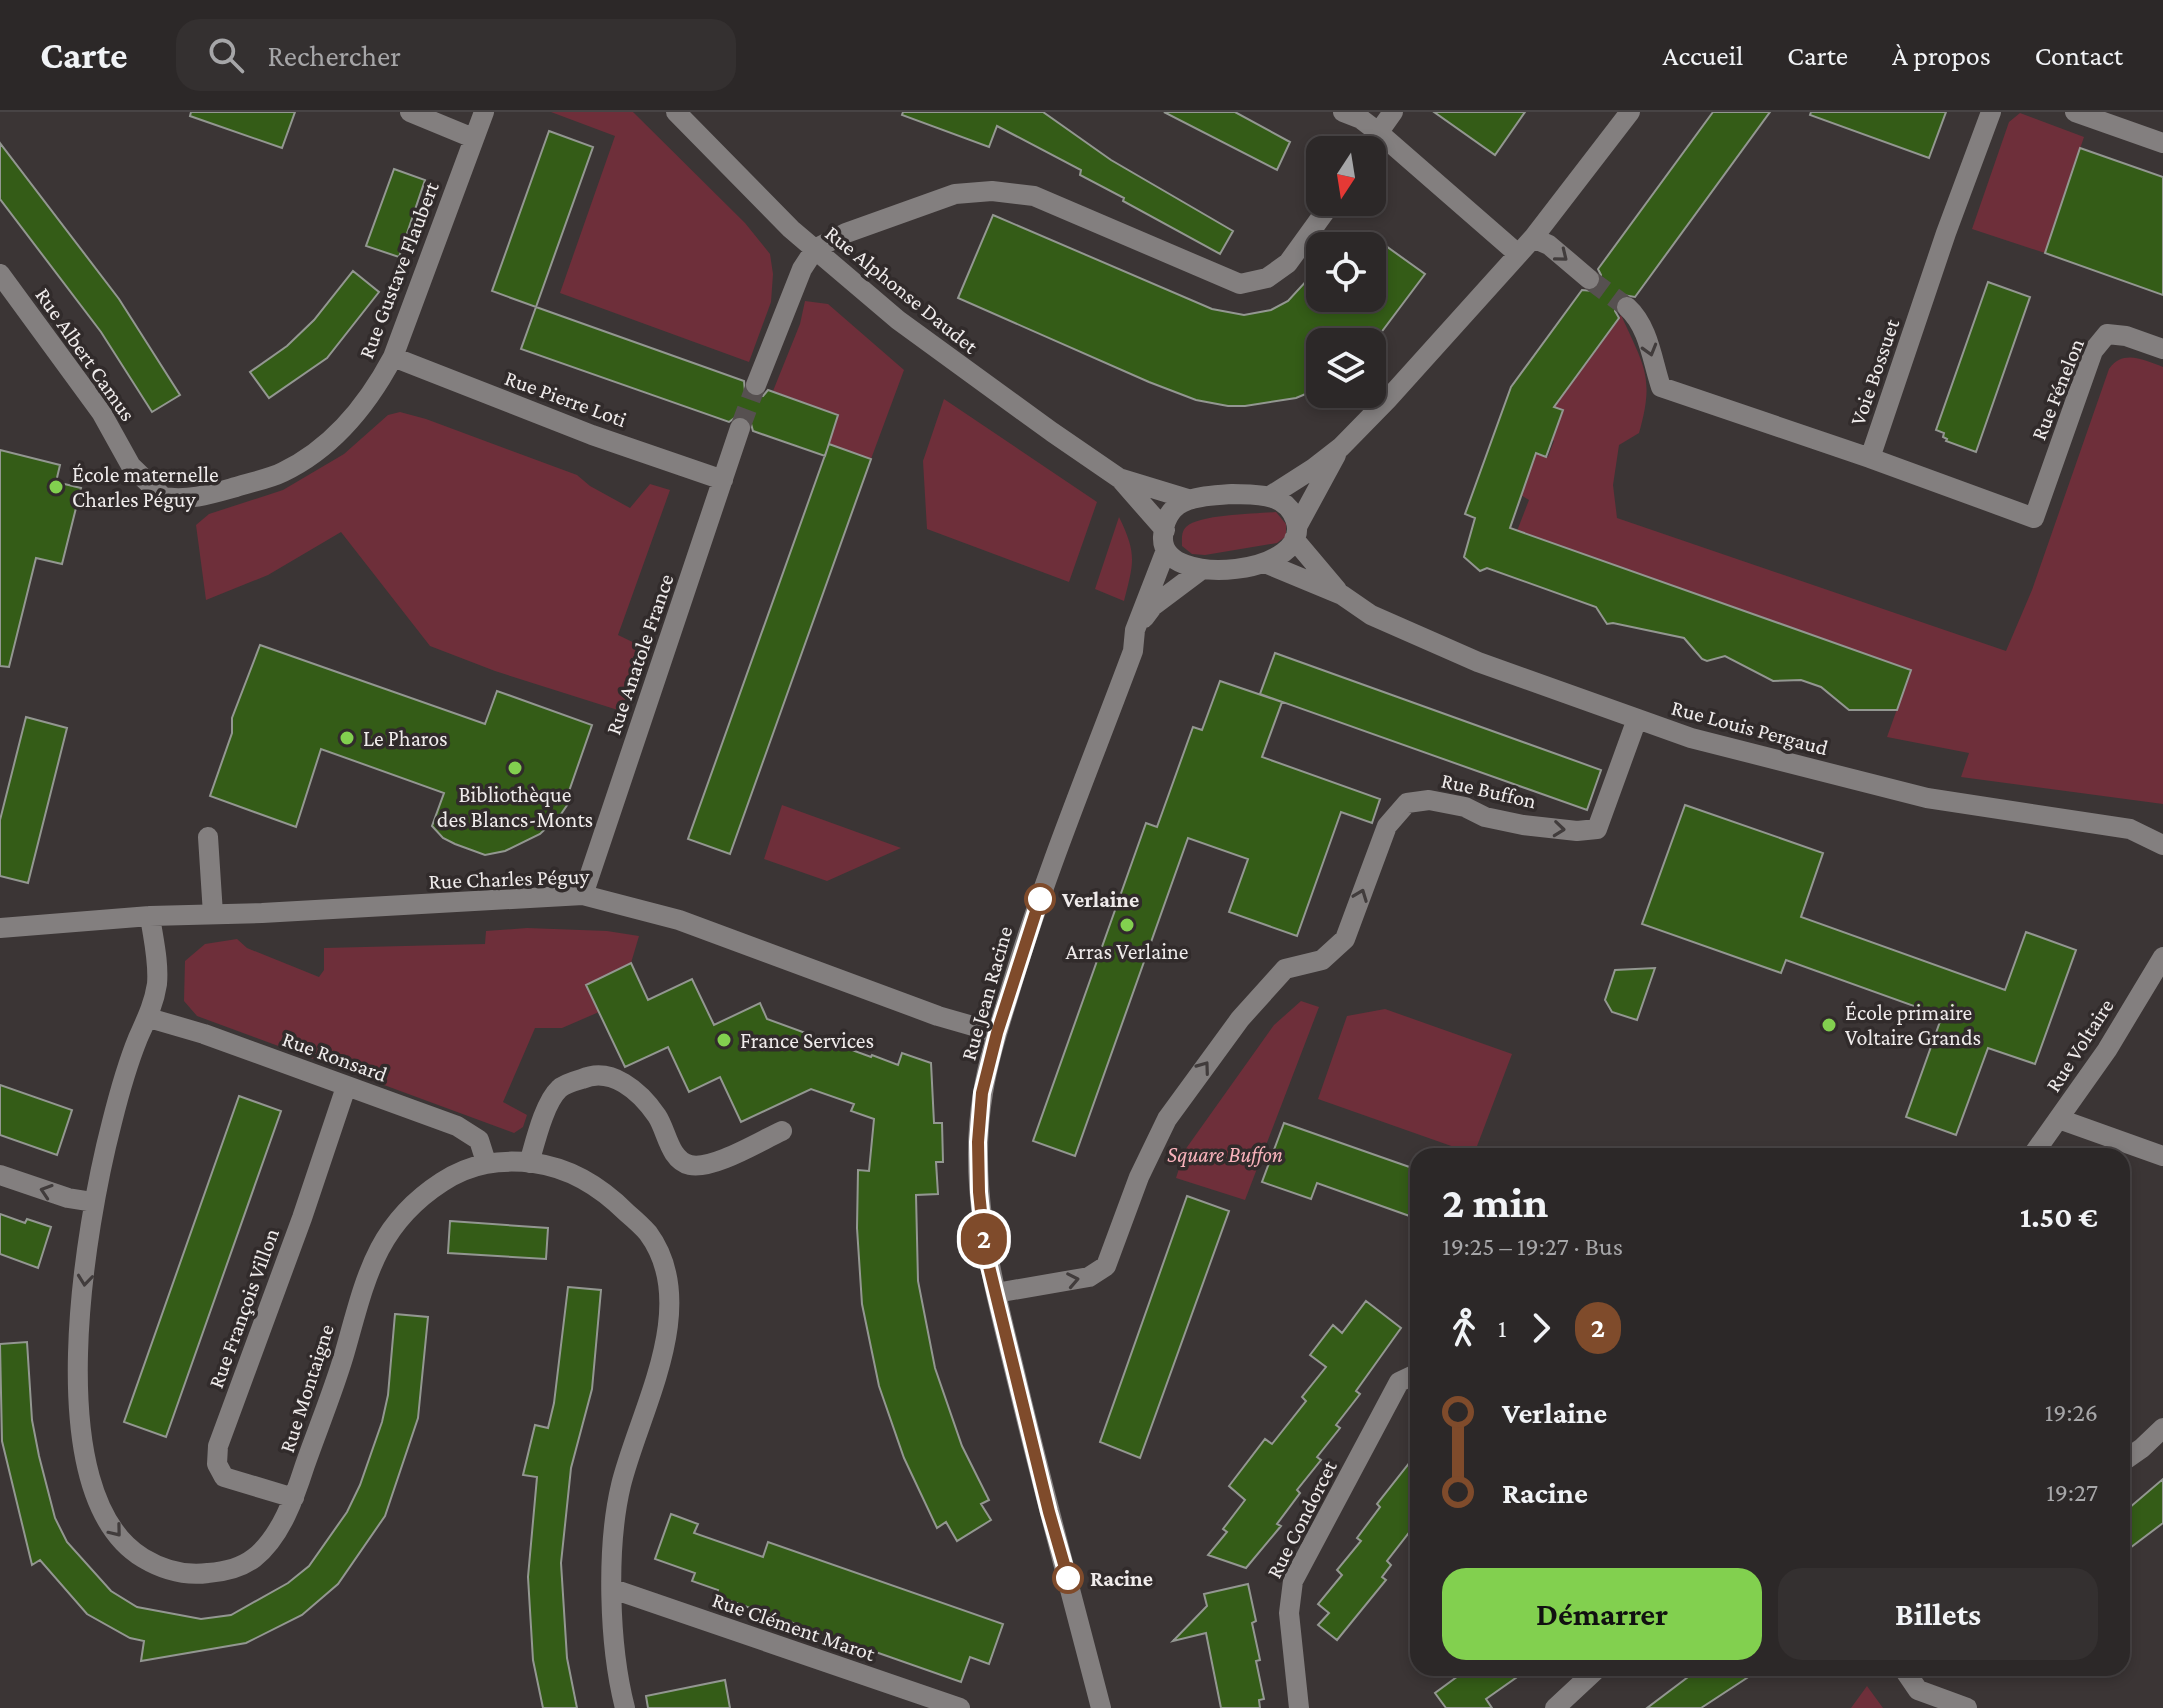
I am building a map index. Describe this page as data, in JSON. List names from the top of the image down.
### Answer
{
  "streets": {
    "street": [
      "Rue Gustave Flaubert",
      "Rue Alphonse Daudet",
      "Rue Albert Camus",
      "Voie Bossuet",
      "Rue Fénelon",
      "Rue Pierre Loti",
      "Rue Anatole France",
      "Rue Louis Pergaud",
      "Rue Buffon",
      "Rue Charles Péguy",
      "Rue Jean Racine",
      "Rue Voltaire",
      "Rue Ronsard",
      "Rue François Villon",
      "Rue Montaigne",
      "Rue Condorcet",
      "Rue Clément Marot"
    ]
  },
  "crossings": [
    ["Rue Gustave Flaubert", "Rue Albert Camus"],
    ["Rue Gustave Flaubert", "Rue Pierre Loti"],
    ["Rue Alphonse Daudet", "Rue Louis Pergaud"],
    ["Rue Alphonse Daudet", "Rue Jean Racine"],
    ["Voie Bossuet", "Rue Fénelon"],
    ["Rue Pierre Loti", "Rue Anatole France"],
    ["Rue Anatole France", "Rue Charles Péguy"],
    ["Rue Louis Pergaud", "Rue Buffon"],
    ["Rue Louis Pergaud", "Rue Jean Racine"],
    ["Rue Buffon", "Rue Jean Racine"],
    ["Rue Charles Péguy", "Rue Jean Racine"],
    ["Rue Charles Péguy", "Rue Montaigne"],
    ["Rue Ronsard", "Rue François Villon"],
    ["Rue Ronsard", "Rue Montaigne"],
    ["Rue François Villon", "Rue Montaigne"],
    ["Rue Montaigne", "Rue Clément Marot"]
  ],
  "one_way": ["Voie Bossuet", "Rue Buffon"],
  "parks": ["Square Buffon"],
  "places": [
    "École maternelle Charles Péguy",
    "Le Pharos",
    "Bibliothèque des Blancs-Monts",
    "Verlaine",
    "Arras Verlaine",
    "École primaire Voltaire Grands",
    "France Services",
    "Racine"
  ],
  "lines": ["bus line 2"],
  "north": "bottom",
  "page": {
    "header": "Carte",
    "search": "Rechercher",
    "nav": [
      "Accueil",
      "Carte",
      "À propos",
      "Contact"
    ],
    "on_map": "2",
    "heading": ["2 min", "19:25 – 19:27 · Bus", "1.50 €"],
    "legs": ["1", "2"],
    "list": [
      {
        "name": "Verlaine",
        "value": "19:26"
      },
      {
        "name": "Racine",
        "value": "19:27"
      }
    ],
    "buttons": ["Démarrer", "Billets"]
  }
}
